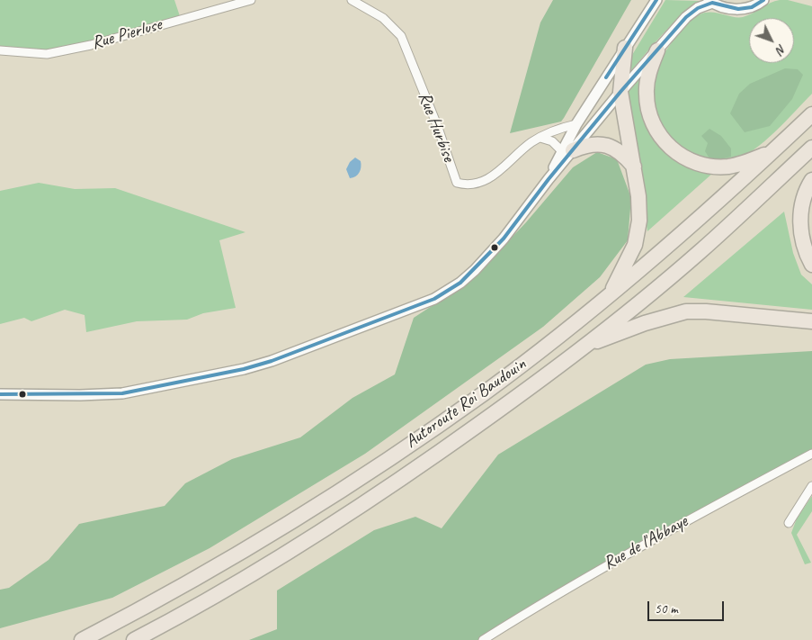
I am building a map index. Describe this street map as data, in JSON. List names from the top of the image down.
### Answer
{
  "streets": {
    "highway": ["Autoroute Roi Baudouin"],
    "street": ["Rue Pierluse", "Rue Hurbise", "Rue de l'Abbaye"]
  },
  "scale_bar": "50 m",
  "north": "bottom right"
}
